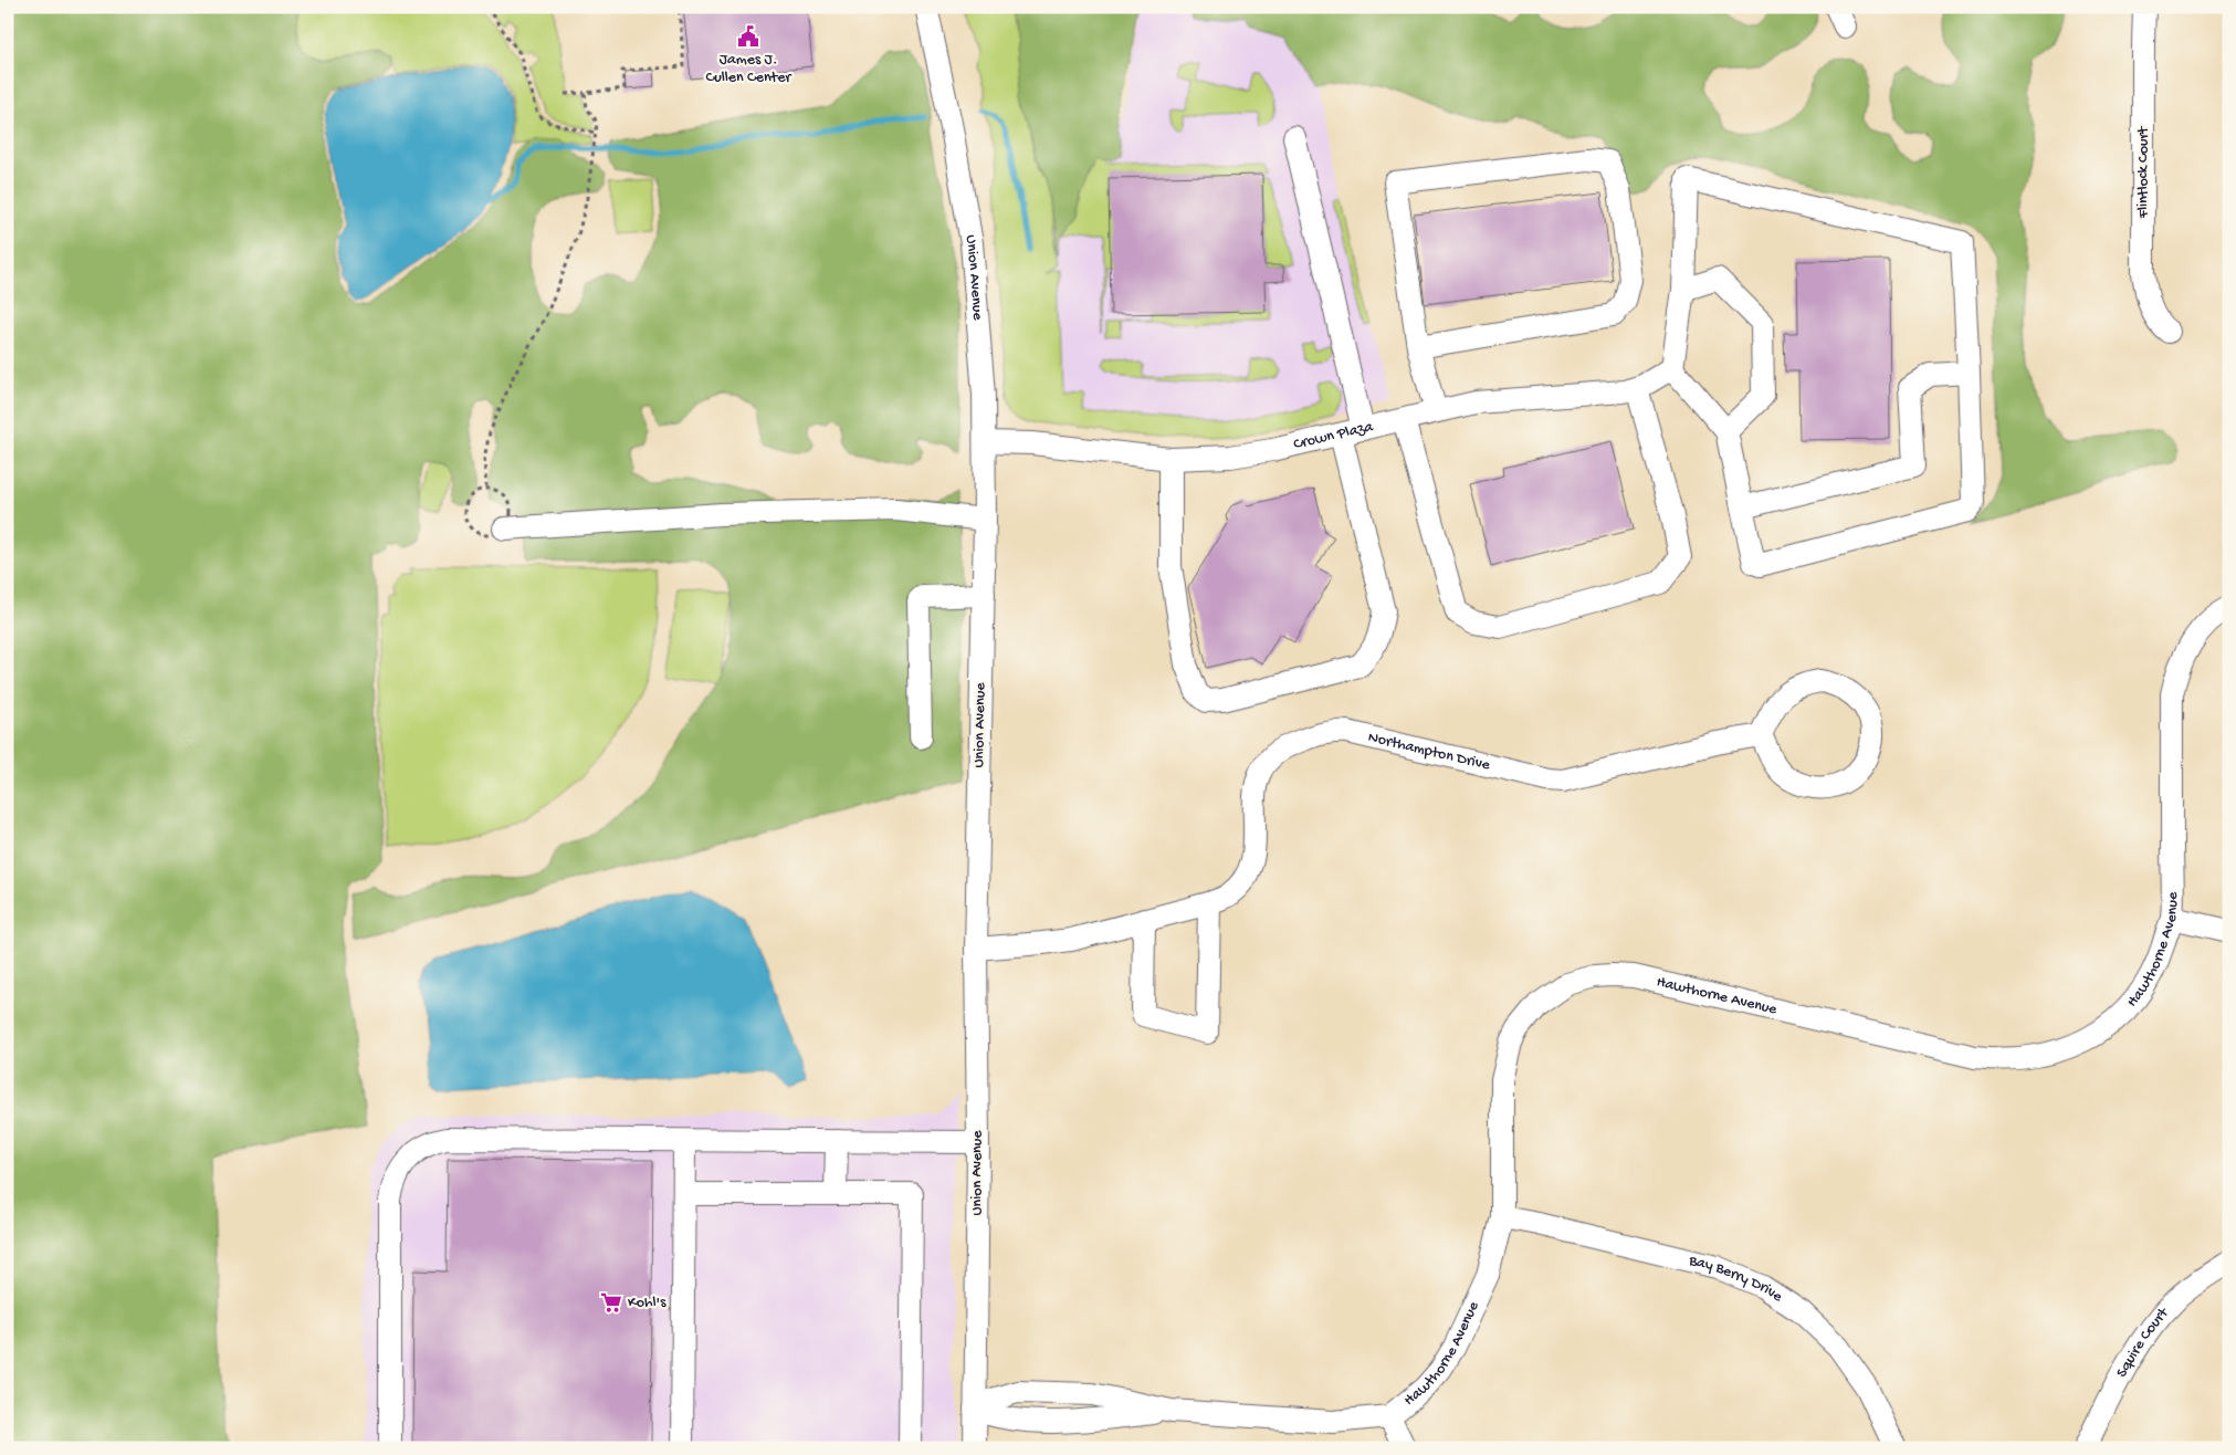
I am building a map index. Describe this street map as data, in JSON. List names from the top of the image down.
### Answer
{
  "streets": {
    "street": [
      "Flintlock Court",
      "Union Avenue",
      "Crown Plaza",
      "Northampton Drive",
      "Hawthorne Avenue",
      "Bay Berry Drive",
      "Squire Court"
    ]
  },
  "crossings": [
    ["Union Avenue", "Crown Plaza"],
    ["Union Avenue", "Northampton Drive"],
    ["Union Avenue", "Hawthorne Avenue"],
    ["Hawthorne Avenue", "Bay Berry Drive"]
  ],
  "places": {
    "public building": ["James J. Cullen Center"],
    "supermarket": ["Kohl's"]
  }
}
